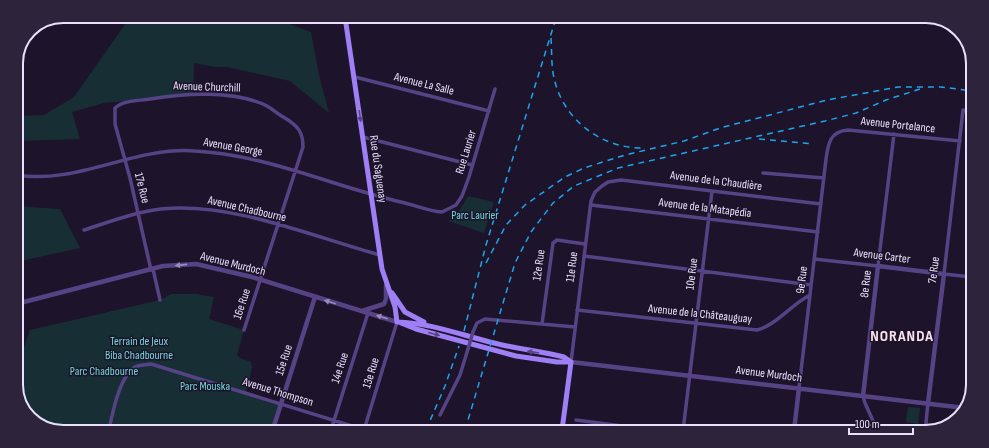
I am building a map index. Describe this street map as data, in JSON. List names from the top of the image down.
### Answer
{
  "streets": {
    "main road": ["Rue du Saguenay", "Avenue Murdoch"],
    "street": [
      "Avenue La Salle",
      "Avenue Churchill",
      "Avenue Portelance",
      "Avenue George",
      "Rue Laurier",
      "Avenue de la Chaudière",
      "17e Rue",
      "Avenue de la Matapédia",
      "Avenue Chadbourne",
      "Avenue Carter",
      "12e Rue",
      "11e Rue",
      "7e Rue",
      "10e Rue",
      "9e Rue",
      "8e Rue",
      "16e Rue",
      "Avenue de la Châteauguay",
      "15e Rue",
      "14e Rue",
      "13e Rue",
      "Avenue Thompson"
    ]
  },
  "crossings": [
    ["Avenue La Salle", "Rue Laurier"],
    ["Avenue La Salle", "Rue du Saguenay"],
    ["Avenue Churchill", "Avenue George"],
    ["Avenue Churchill", "17e Rue"],
    ["Avenue Churchill", "16e Rue"],
    ["Avenue Portelance", "7e Rue"],
    ["Avenue Portelance", "9e Rue"],
    ["Avenue Portelance", "8e Rue"],
    ["Avenue George", "Rue Laurier"],
    ["Avenue George", "Rue du Saguenay"],
    ["Avenue George", "17e Rue"],
    ["Avenue George", "16e Rue"],
    ["Rue du Saguenay", "Avenue Chadbourne"],
    ["Rue du Saguenay", "Avenue Murdoch"],
    ["Rue du Saguenay", "13e Rue"],
    ["Avenue de la Chaudière", "11e Rue"],
    ["Avenue de la Chaudière", "10e Rue"],
    ["Avenue de la Chaudière", "9e Rue"],
    ["17e Rue", "Avenue Chadbourne"],
    ["17e Rue", "Avenue Murdoch"],
    ["Avenue de la Matapédia", "11e Rue"],
    ["Avenue de la Matapédia", "10e Rue"],
    ["Avenue de la Matapédia", "9e Rue"],
    ["Avenue Chadbourne", "16e Rue"],
    ["Avenue Carter", "7e Rue"],
    ["Avenue Carter", "9e Rue"],
    ["Avenue Carter", "8e Rue"],
    ["Avenue Murdoch", "11e Rue"],
    ["Avenue Murdoch", "7e Rue"],
    ["Avenue Murdoch", "10e Rue"],
    ["Avenue Murdoch", "9e Rue"],
    ["Avenue Murdoch", "8e Rue"],
    ["Avenue Murdoch", "16e Rue"],
    ["Avenue Murdoch", "15e Rue"],
    ["Avenue Murdoch", "14e Rue"],
    ["Avenue Murdoch", "13e Rue"],
    ["12e Rue", "11e Rue"],
    ["11e Rue", "Avenue de la Châteauguay"],
    ["10e Rue", "Avenue de la Châteauguay"],
    ["9e Rue", "Avenue de la Châteauguay"],
    ["15e Rue", "Avenue Thompson"],
    ["14e Rue", "Avenue Thompson"]
  ],
  "districts": ["NORANDA"],
  "parks": [
    "Parc Laurier",
    "Terrain de Jeux Biba Chadbourne",
    "Parc Chadbourne",
    "Parc Mouska"
  ],
  "scale_bar": "100 m"
}
